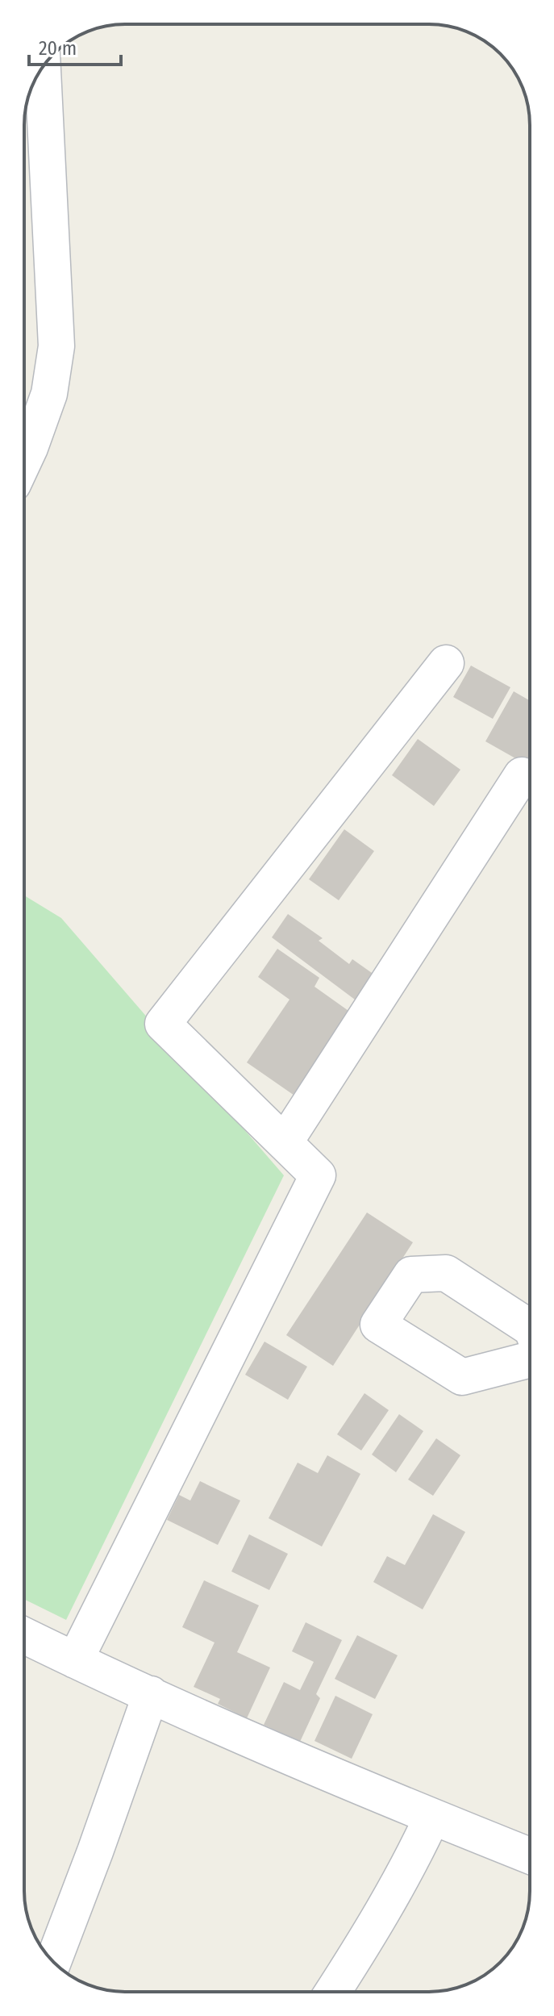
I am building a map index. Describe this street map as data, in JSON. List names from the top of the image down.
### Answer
{
  "scale_bar": "20 m"
}
